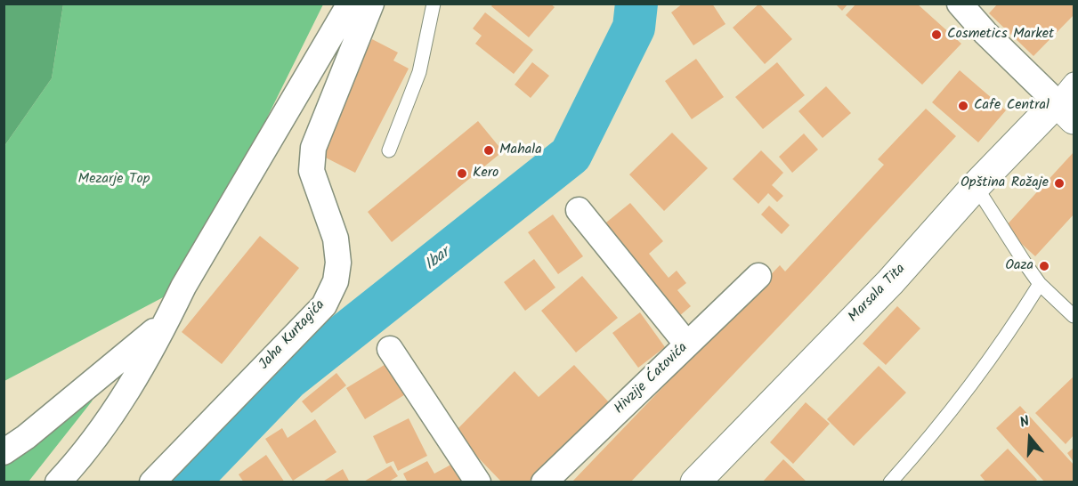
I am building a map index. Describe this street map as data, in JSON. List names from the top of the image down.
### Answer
{
  "streets": {
    "street": ["Marsala Tita", "Jaha Kurtagića", "Hivzije Ćatovića"]
  },
  "water": ["Ibar"],
  "parks": ["Mezarje Top"],
  "places": [
    "Cosmetics Market",
    "Cafe Central",
    "Mahala",
    "Kero",
    "Opština Rožaje",
    "Oaza"
  ],
  "north": "top"
}
